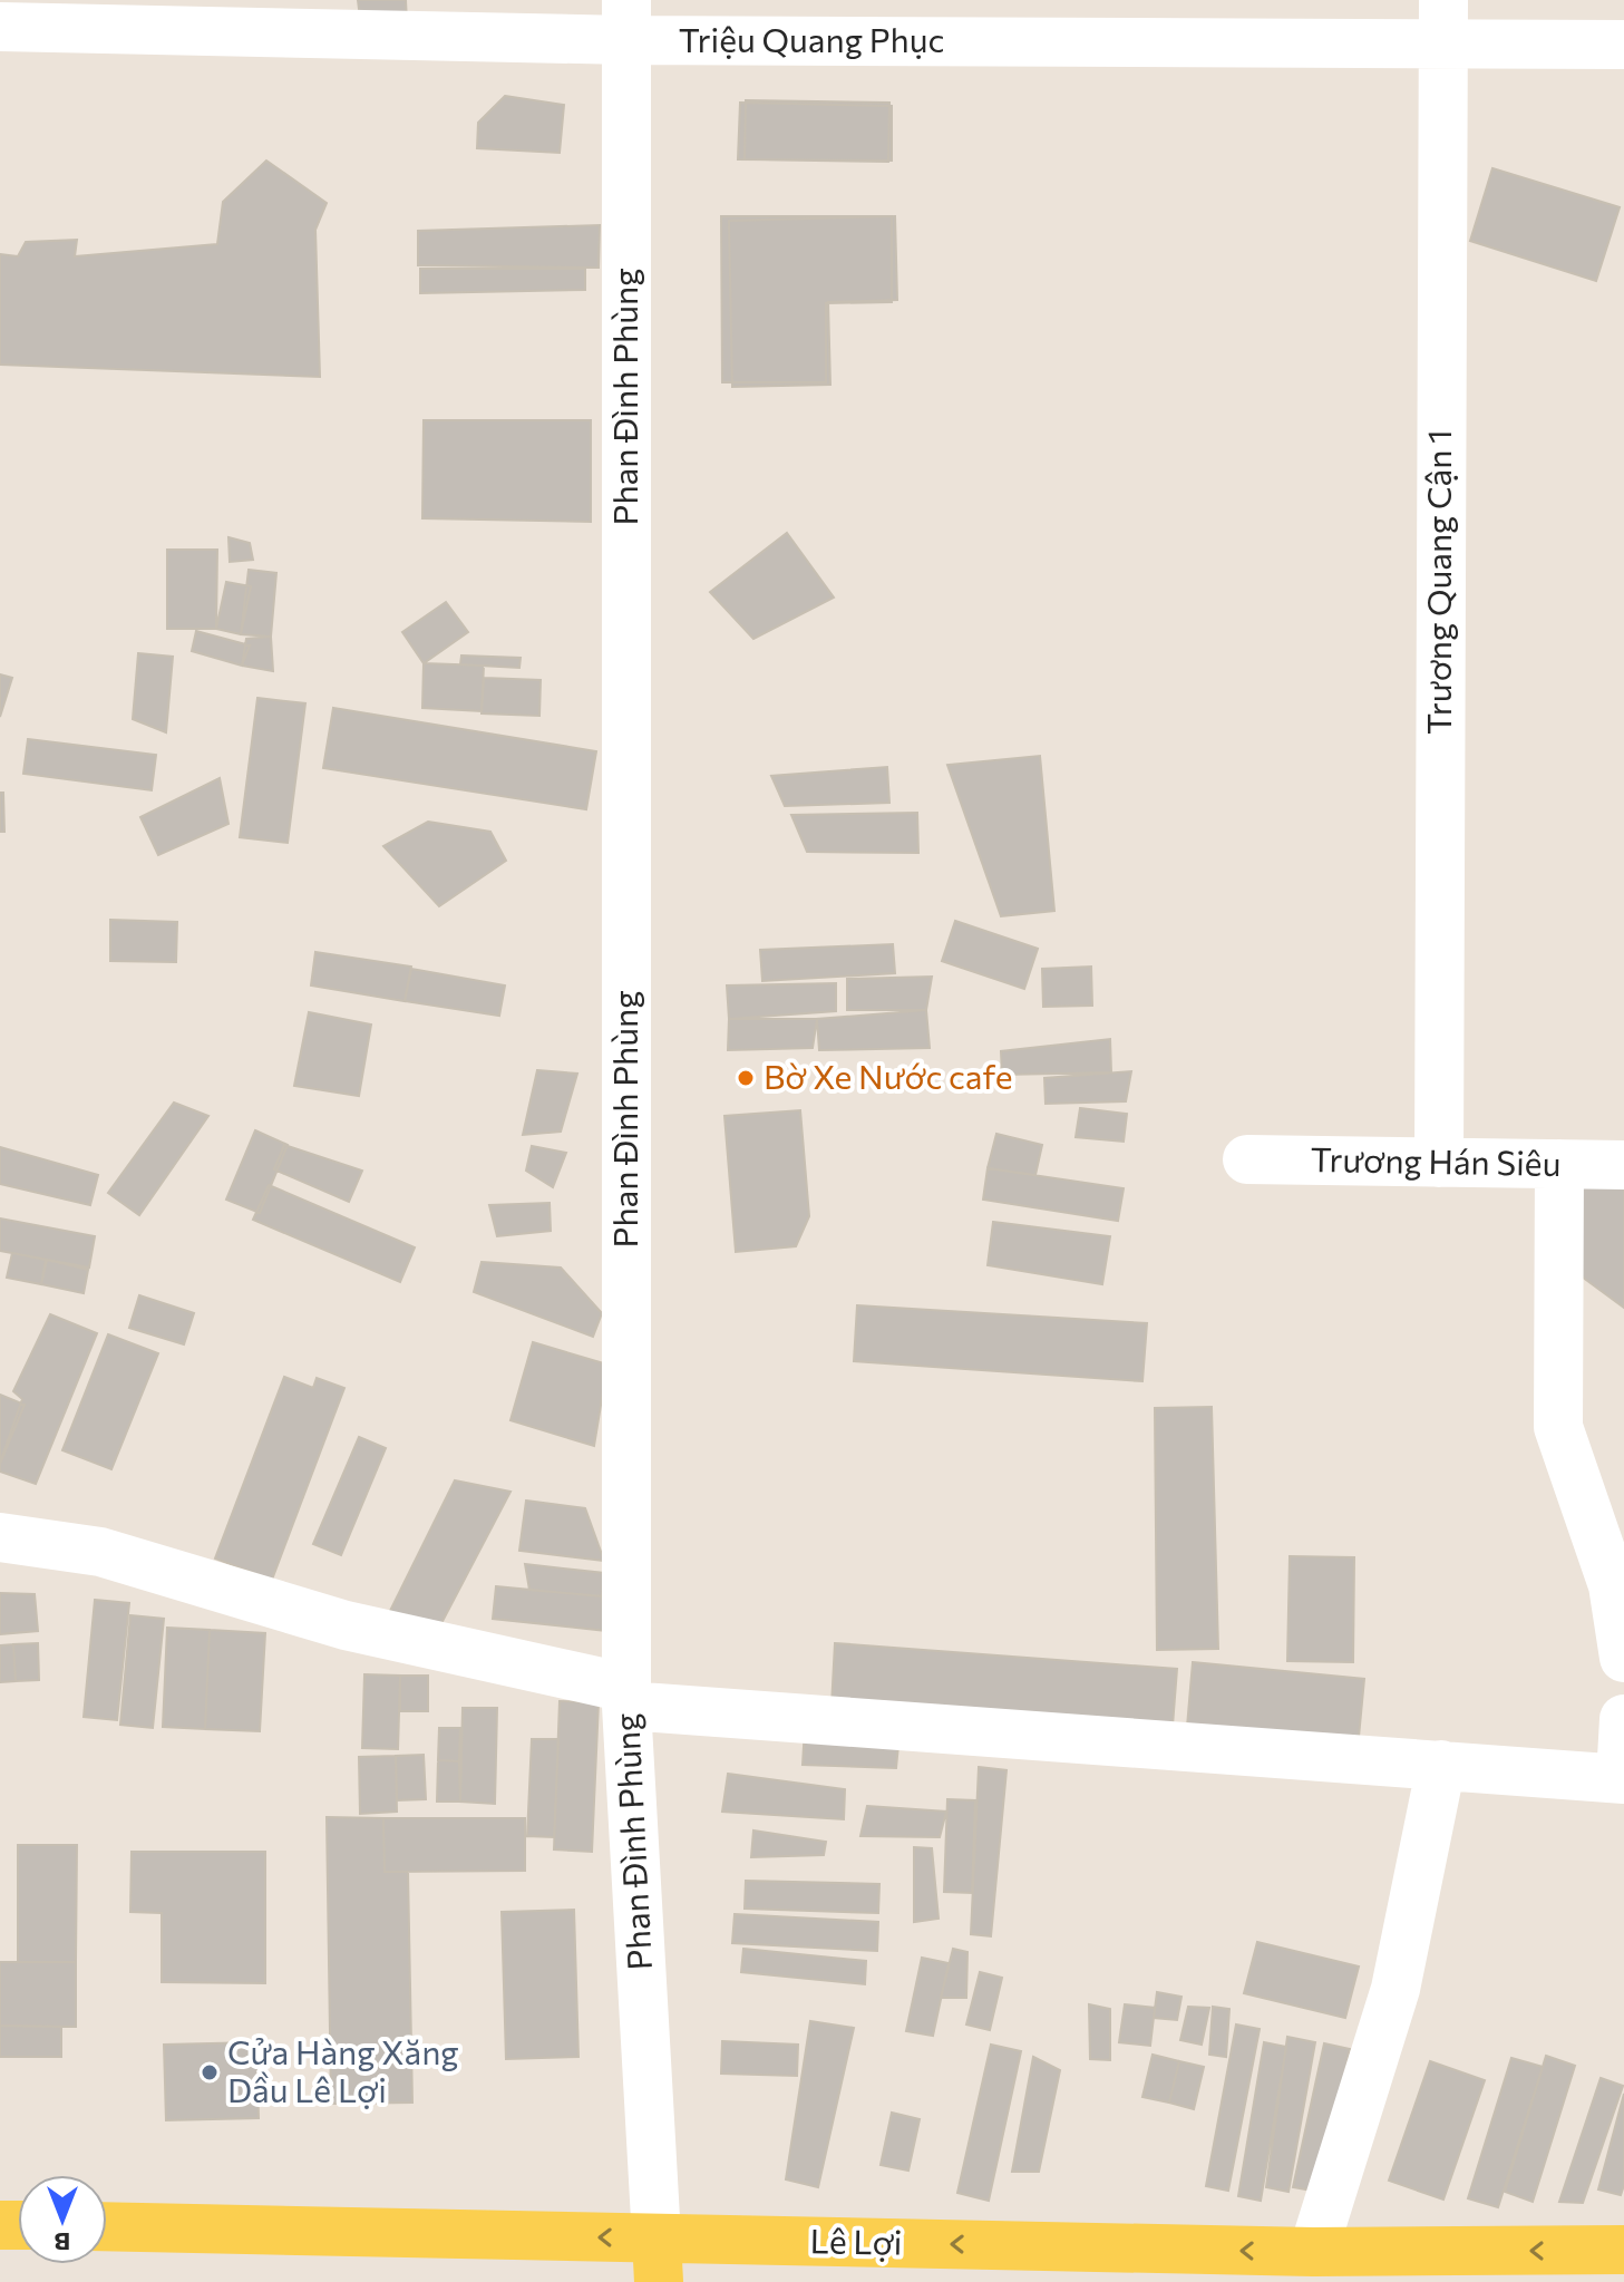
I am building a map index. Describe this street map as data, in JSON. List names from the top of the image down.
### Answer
{
  "streets": {
    "main road": ["Lê Lợi"],
    "street": [
      "Triệu Quang Phục",
      "Phan Đình Phùng",
      "Trương Quang Cận 1",
      "Trương Hán Siêu"
    ]
  },
  "crossings": [
    ["Triệu Quang Phục", "Phan Đình Phùng"],
    ["Triệu Quang Phục", "Trương Quang Cận 1"],
    ["Phan Đình Phùng", "Lê Lợi"],
    ["Trương Quang Cận 1", "Trương Hán Siêu"]
  ],
  "one_way": ["Lê Lợi"],
  "places": ["Bờ Xe Nước cafe", "Cửa Hàng Xăng Dầu Lê Lợi"],
  "north": "bottom"
}
